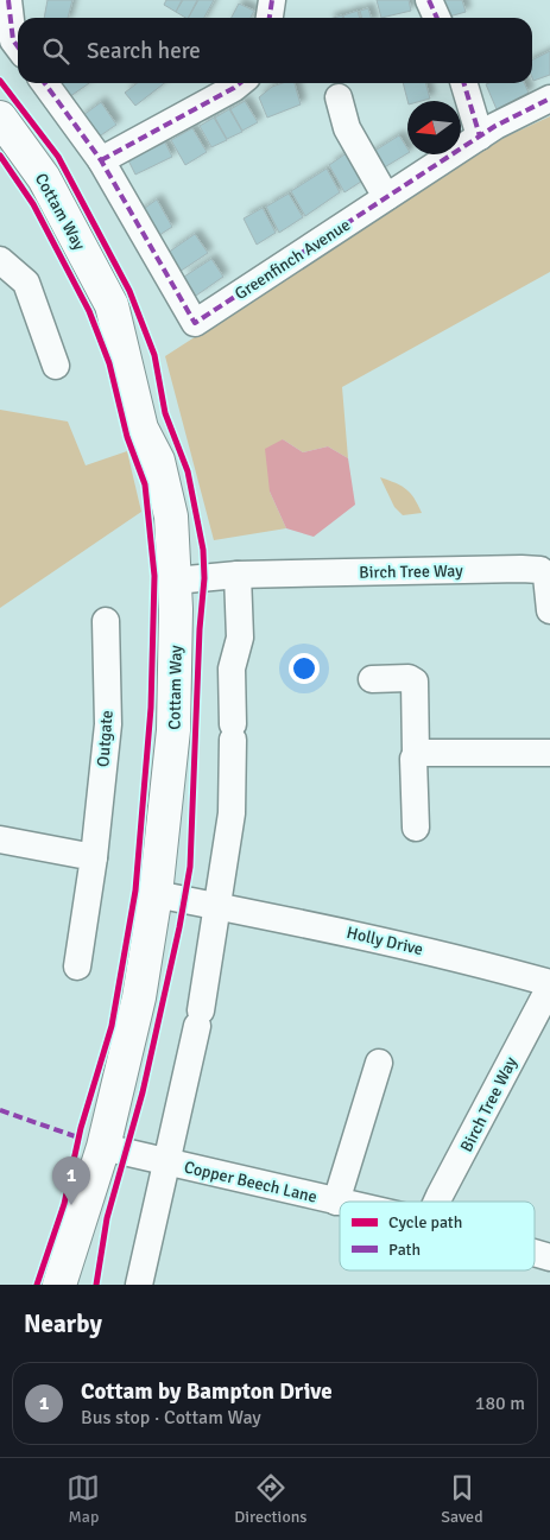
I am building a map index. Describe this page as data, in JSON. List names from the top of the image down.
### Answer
{
  "streets": {
    "main road": ["Cottam Way"],
    "street": [
      "Greenfinch Avenue",
      "Birch Tree Way",
      "Outgate",
      "Holly Drive",
      "Copper Beech Lane"
    ]
  },
  "crossings": [
    ["Cottam Way", "Birch Tree Way"],
    ["Cottam Way", "Holly Drive"],
    ["Cottam Way", "Copper Beech Lane"],
    ["Birch Tree Way", "Holly Drive"],
    ["Holly Drive", "Copper Beech Lane"]
  ],
  "legend": ["Cycle path", "Path"],
  "north": "left",
  "page": {
    "search": "Search here",
    "pins": "1",
    "heading": "Nearby",
    "list": [
      {
        "mark": "1",
        "name": "Cottam by Bampton Drive",
        "note": "Bus stop · Cottam Way",
        "value": "180 m"
      }
    ],
    "nav": ["Map", "Directions", "Saved"]
  }
}
